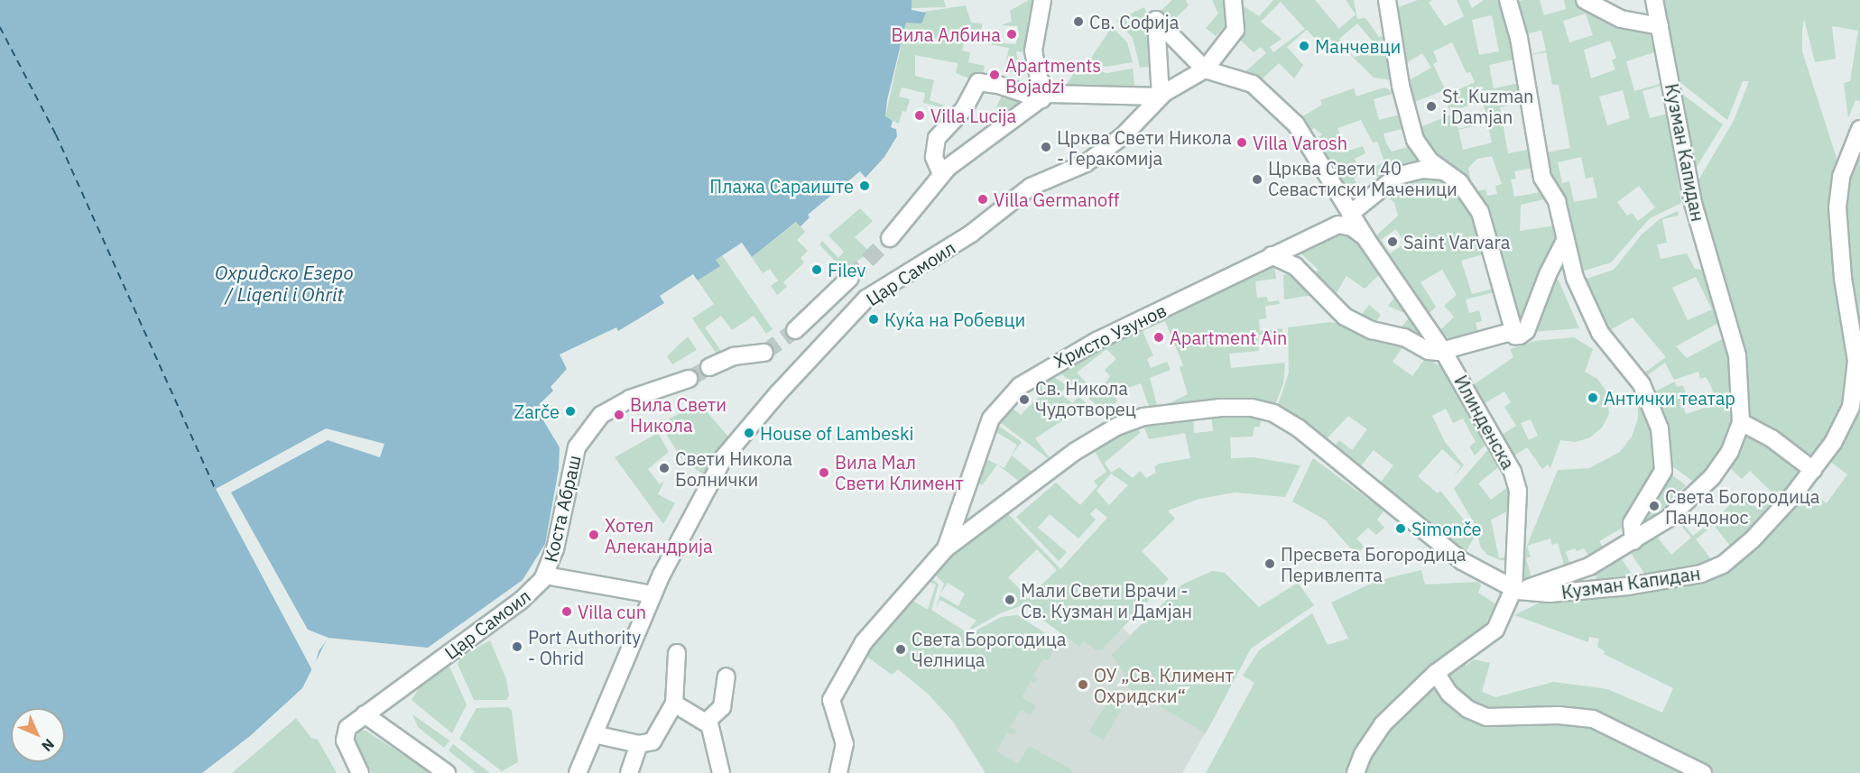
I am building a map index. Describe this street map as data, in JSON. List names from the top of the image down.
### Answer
{
  "streets": {
    "street": [
      "Кузман Капидан",
      "Цар Самоил",
      "Христо Узунов",
      "Илинденска",
      "Коста Абраш"
    ]
  },
  "crossings": [
    ["Кузман Капидан", "Илинденска"],
    ["Цар Самоил", "Илинденска"],
    ["Цар Самоил", "Коста Абраш"],
    ["Христо Узунов", "Илинденска"]
  ],
  "water": ["Охридско Езеро / Liqeni i Ohrit"],
  "places": [
    "Св. Софија",
    "Вила Албина",
    "Манчевци",
    "Apartments Bojadzi",
    "St. Kuzman i Damjan",
    "Villa Lucija",
    "Villa Varosh",
    "Црква Свети Никола - Геракомија",
    "Црква Свети 40 Севастиски Маченици",
    "Плажа Сараиште",
    "Villa Germanoff",
    "Saint Varvara",
    "Filev",
    "Куќа на Робевци",
    "Apartment Ain",
    "Антички театар",
    "Св. Никола Чудотворец",
    "Zarče",
    "Вила Свети Никола",
    "House of Lambeski",
    "Свети Никола Болнички",
    "Вила Мал Свети Климент",
    "Света Богородица Пандонос",
    "Simonče",
    "Хотел Алекандрија",
    "Пресвета Богородица Перивлепта",
    "Мали Свети Врачи - Св. Кузман и Дамјан",
    "Villa cun",
    "Port Authority - Ohrid",
    "Света Борогодица Челница",
    "ОУ „Св. Климент Охридски“"
  ],
  "north": "bottom right"
}
